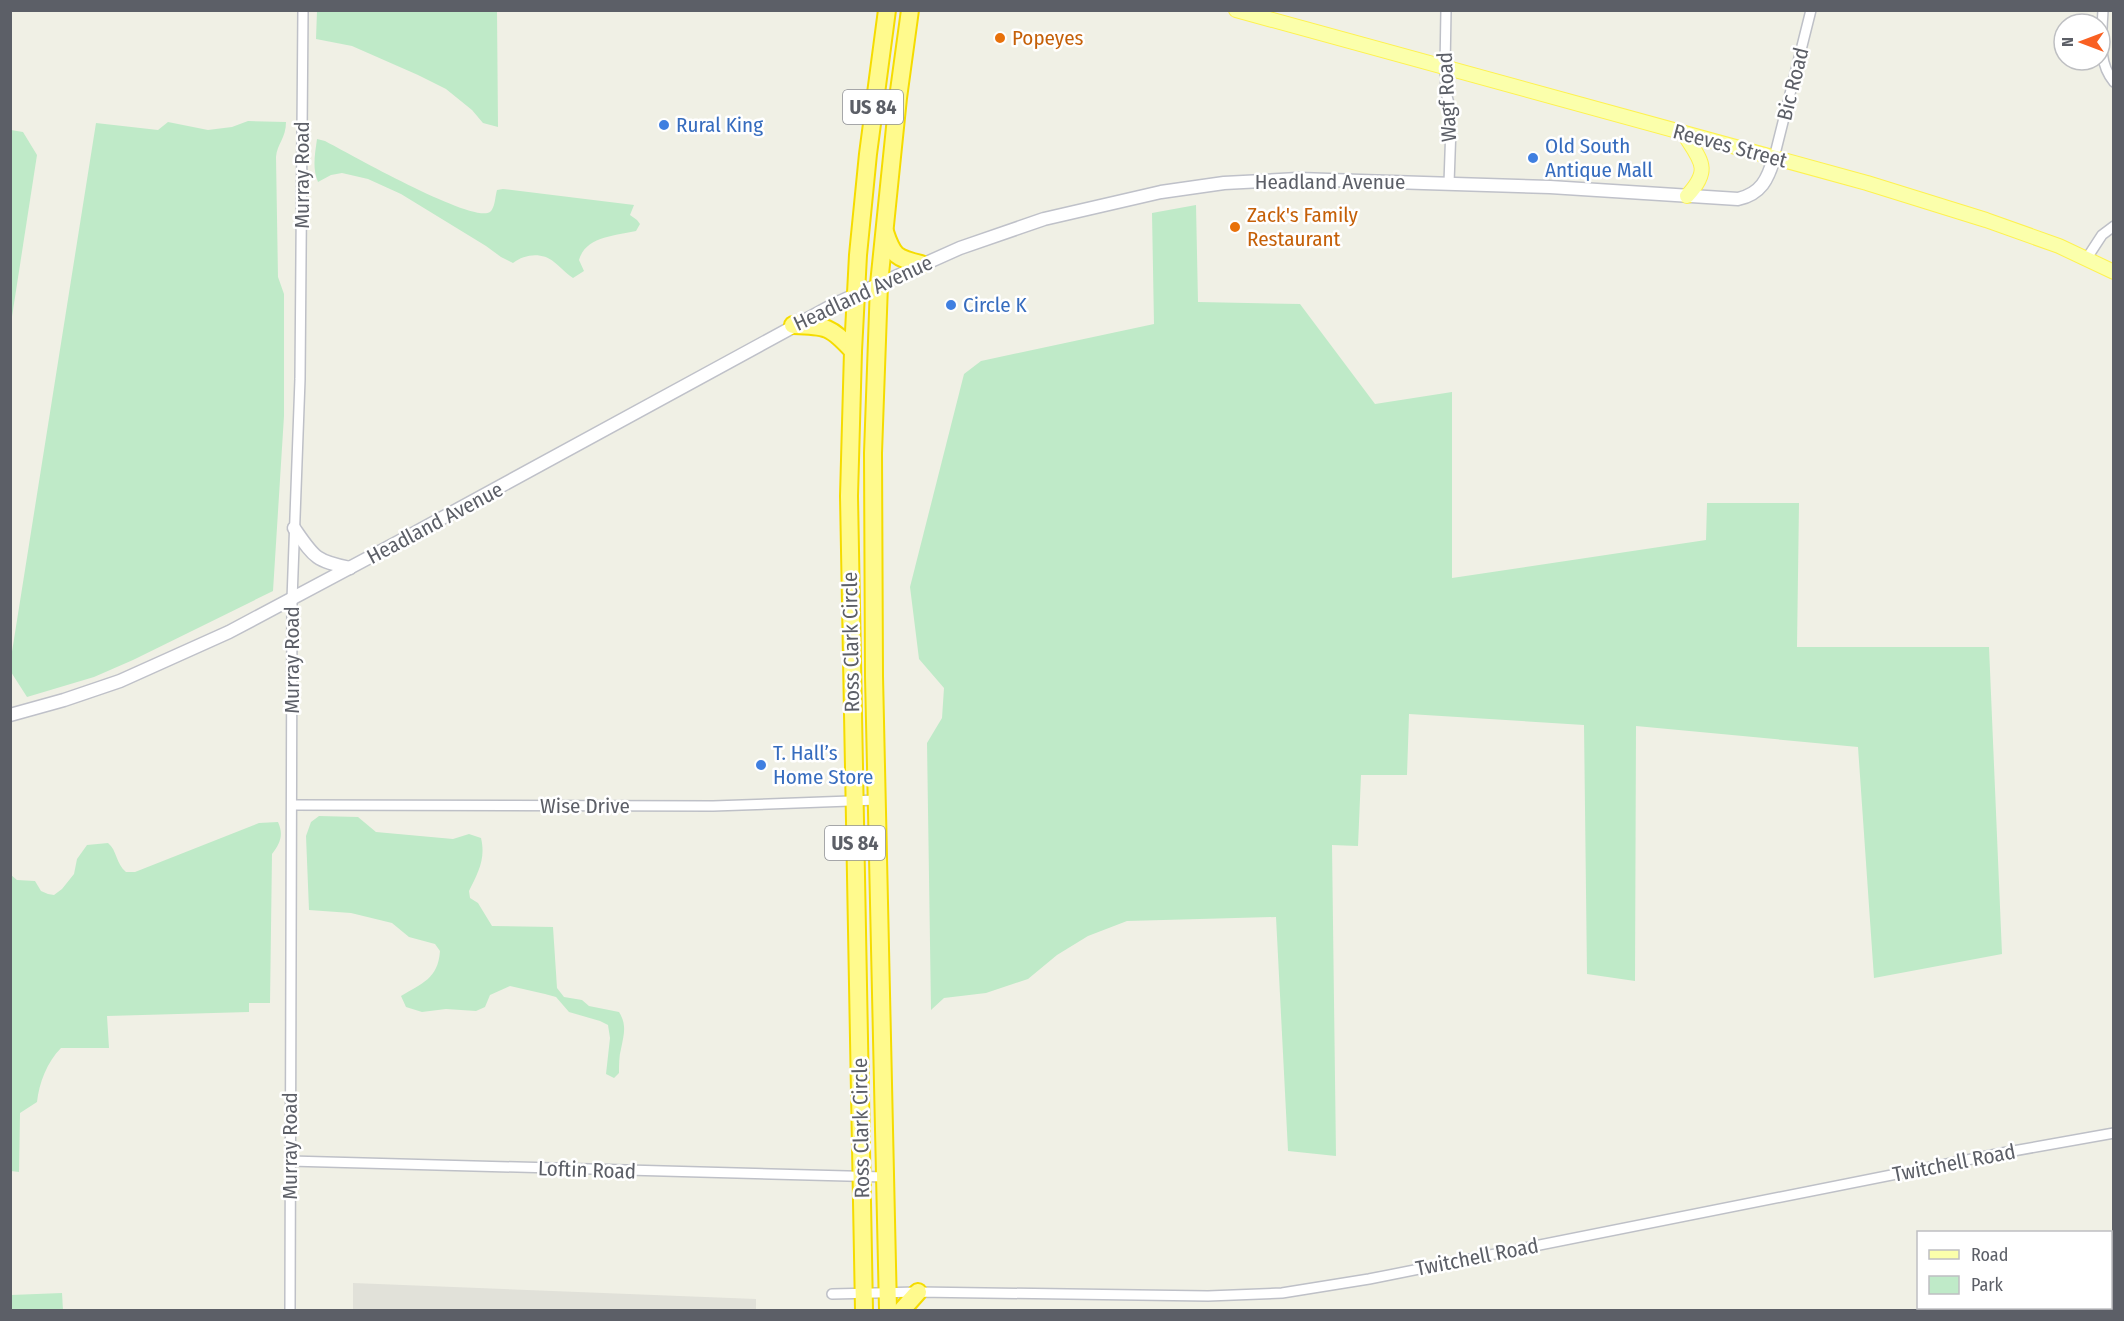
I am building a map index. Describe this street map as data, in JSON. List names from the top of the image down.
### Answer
{
  "streets": {
    "highway": ["US 84", "Ross Clark Circle"],
    "main road": ["Reeves Street", "Headland Avenue"],
    "street": [
      "Bic Road",
      "Wagf Road",
      "Murray Road",
      "Wise Drive",
      "Twitchell Road",
      "Loftin Road"
    ]
  },
  "crossings": [
    ["Bic Road", "Reeves Street"],
    ["Bic Road", "Headland Avenue"],
    ["Wagf Road", "Reeves Street"],
    ["Wagf Road", "Headland Avenue"],
    ["Reeves Street", "Headland Avenue"],
    ["Murray Road", "Headland Avenue"],
    ["Murray Road", "Wise Drive"],
    ["Murray Road", "Loftin Road"],
    ["Headland Avenue", "Ross Clark Circle"],
    ["Ross Clark Circle", "Wise Drive"],
    ["Ross Clark Circle", "Twitchell Road"],
    ["Ross Clark Circle", "Loftin Road"]
  ],
  "places": [
    "Popeyes",
    "Rural King",
    "Old South Antique Mall",
    "Zack's Family Restaurant",
    "Circle K",
    "T. Hall’s Home Store"
  ],
  "legend": ["Road", "Park"],
  "north": "left"
}
